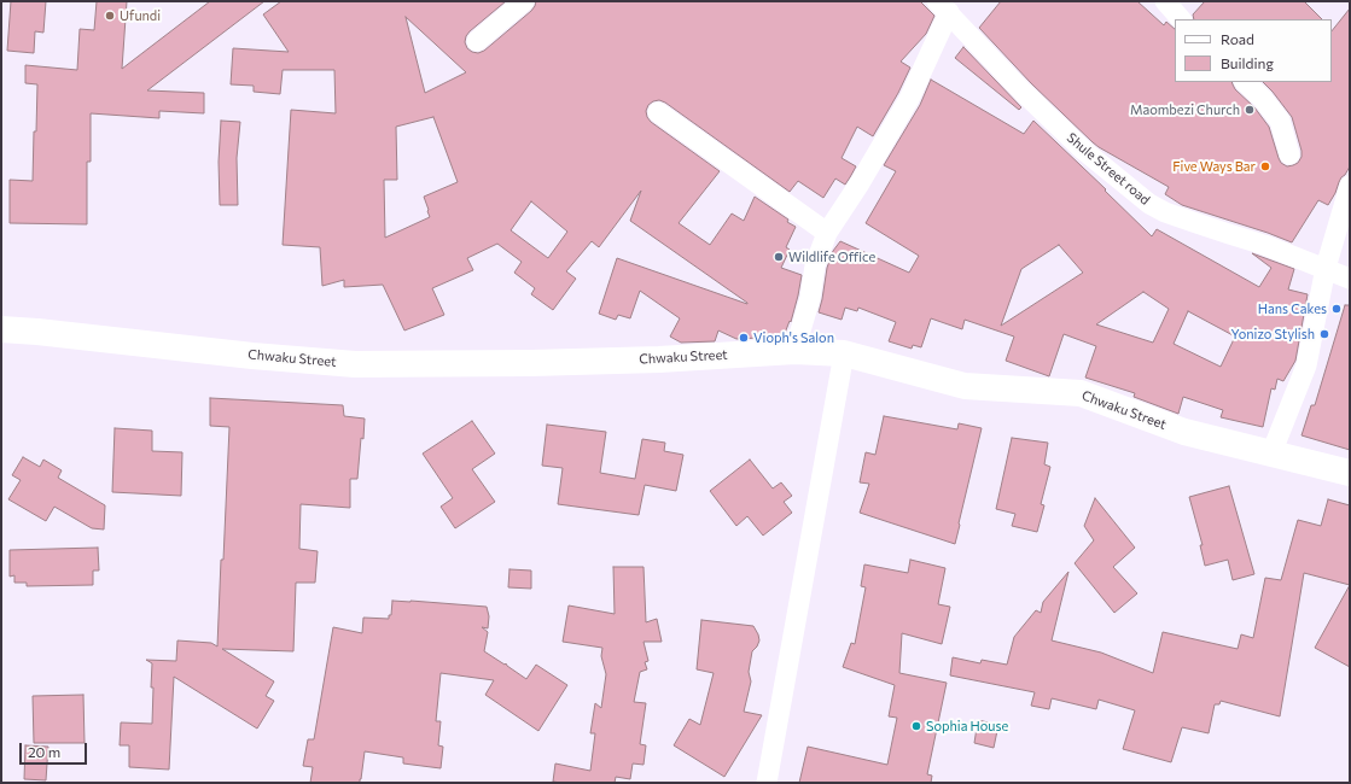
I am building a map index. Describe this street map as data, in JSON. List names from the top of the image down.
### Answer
{
  "streets": {
    "main road": ["Chwaku Street"],
    "street": ["Shule Street road"]
  },
  "places": [
    "Ufundi",
    "Maombezi Church",
    "Five Ways Bar",
    "Wildlife Office",
    "Hans Cakes",
    "Yonizo Stylish",
    "Vioph's Salon",
    "Sophia House"
  ],
  "legend": ["Road", "Building"],
  "scale_bar": "20 m"
}
